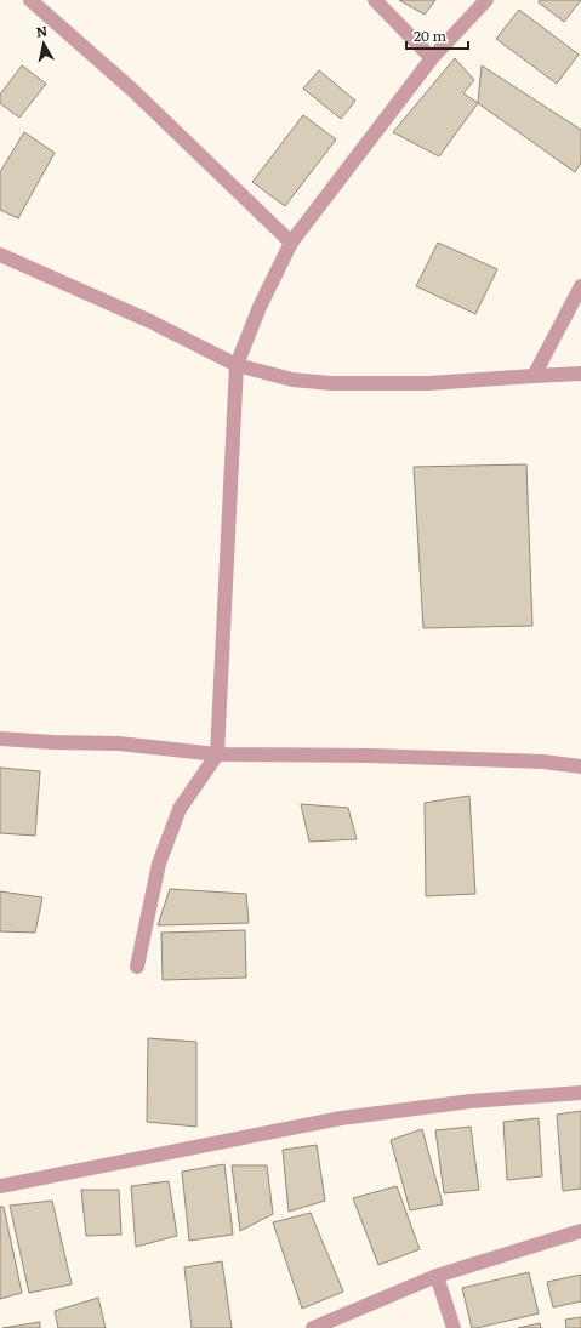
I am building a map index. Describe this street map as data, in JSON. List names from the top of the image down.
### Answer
{
  "scale_bar": "20 m",
  "north": "top"
}
